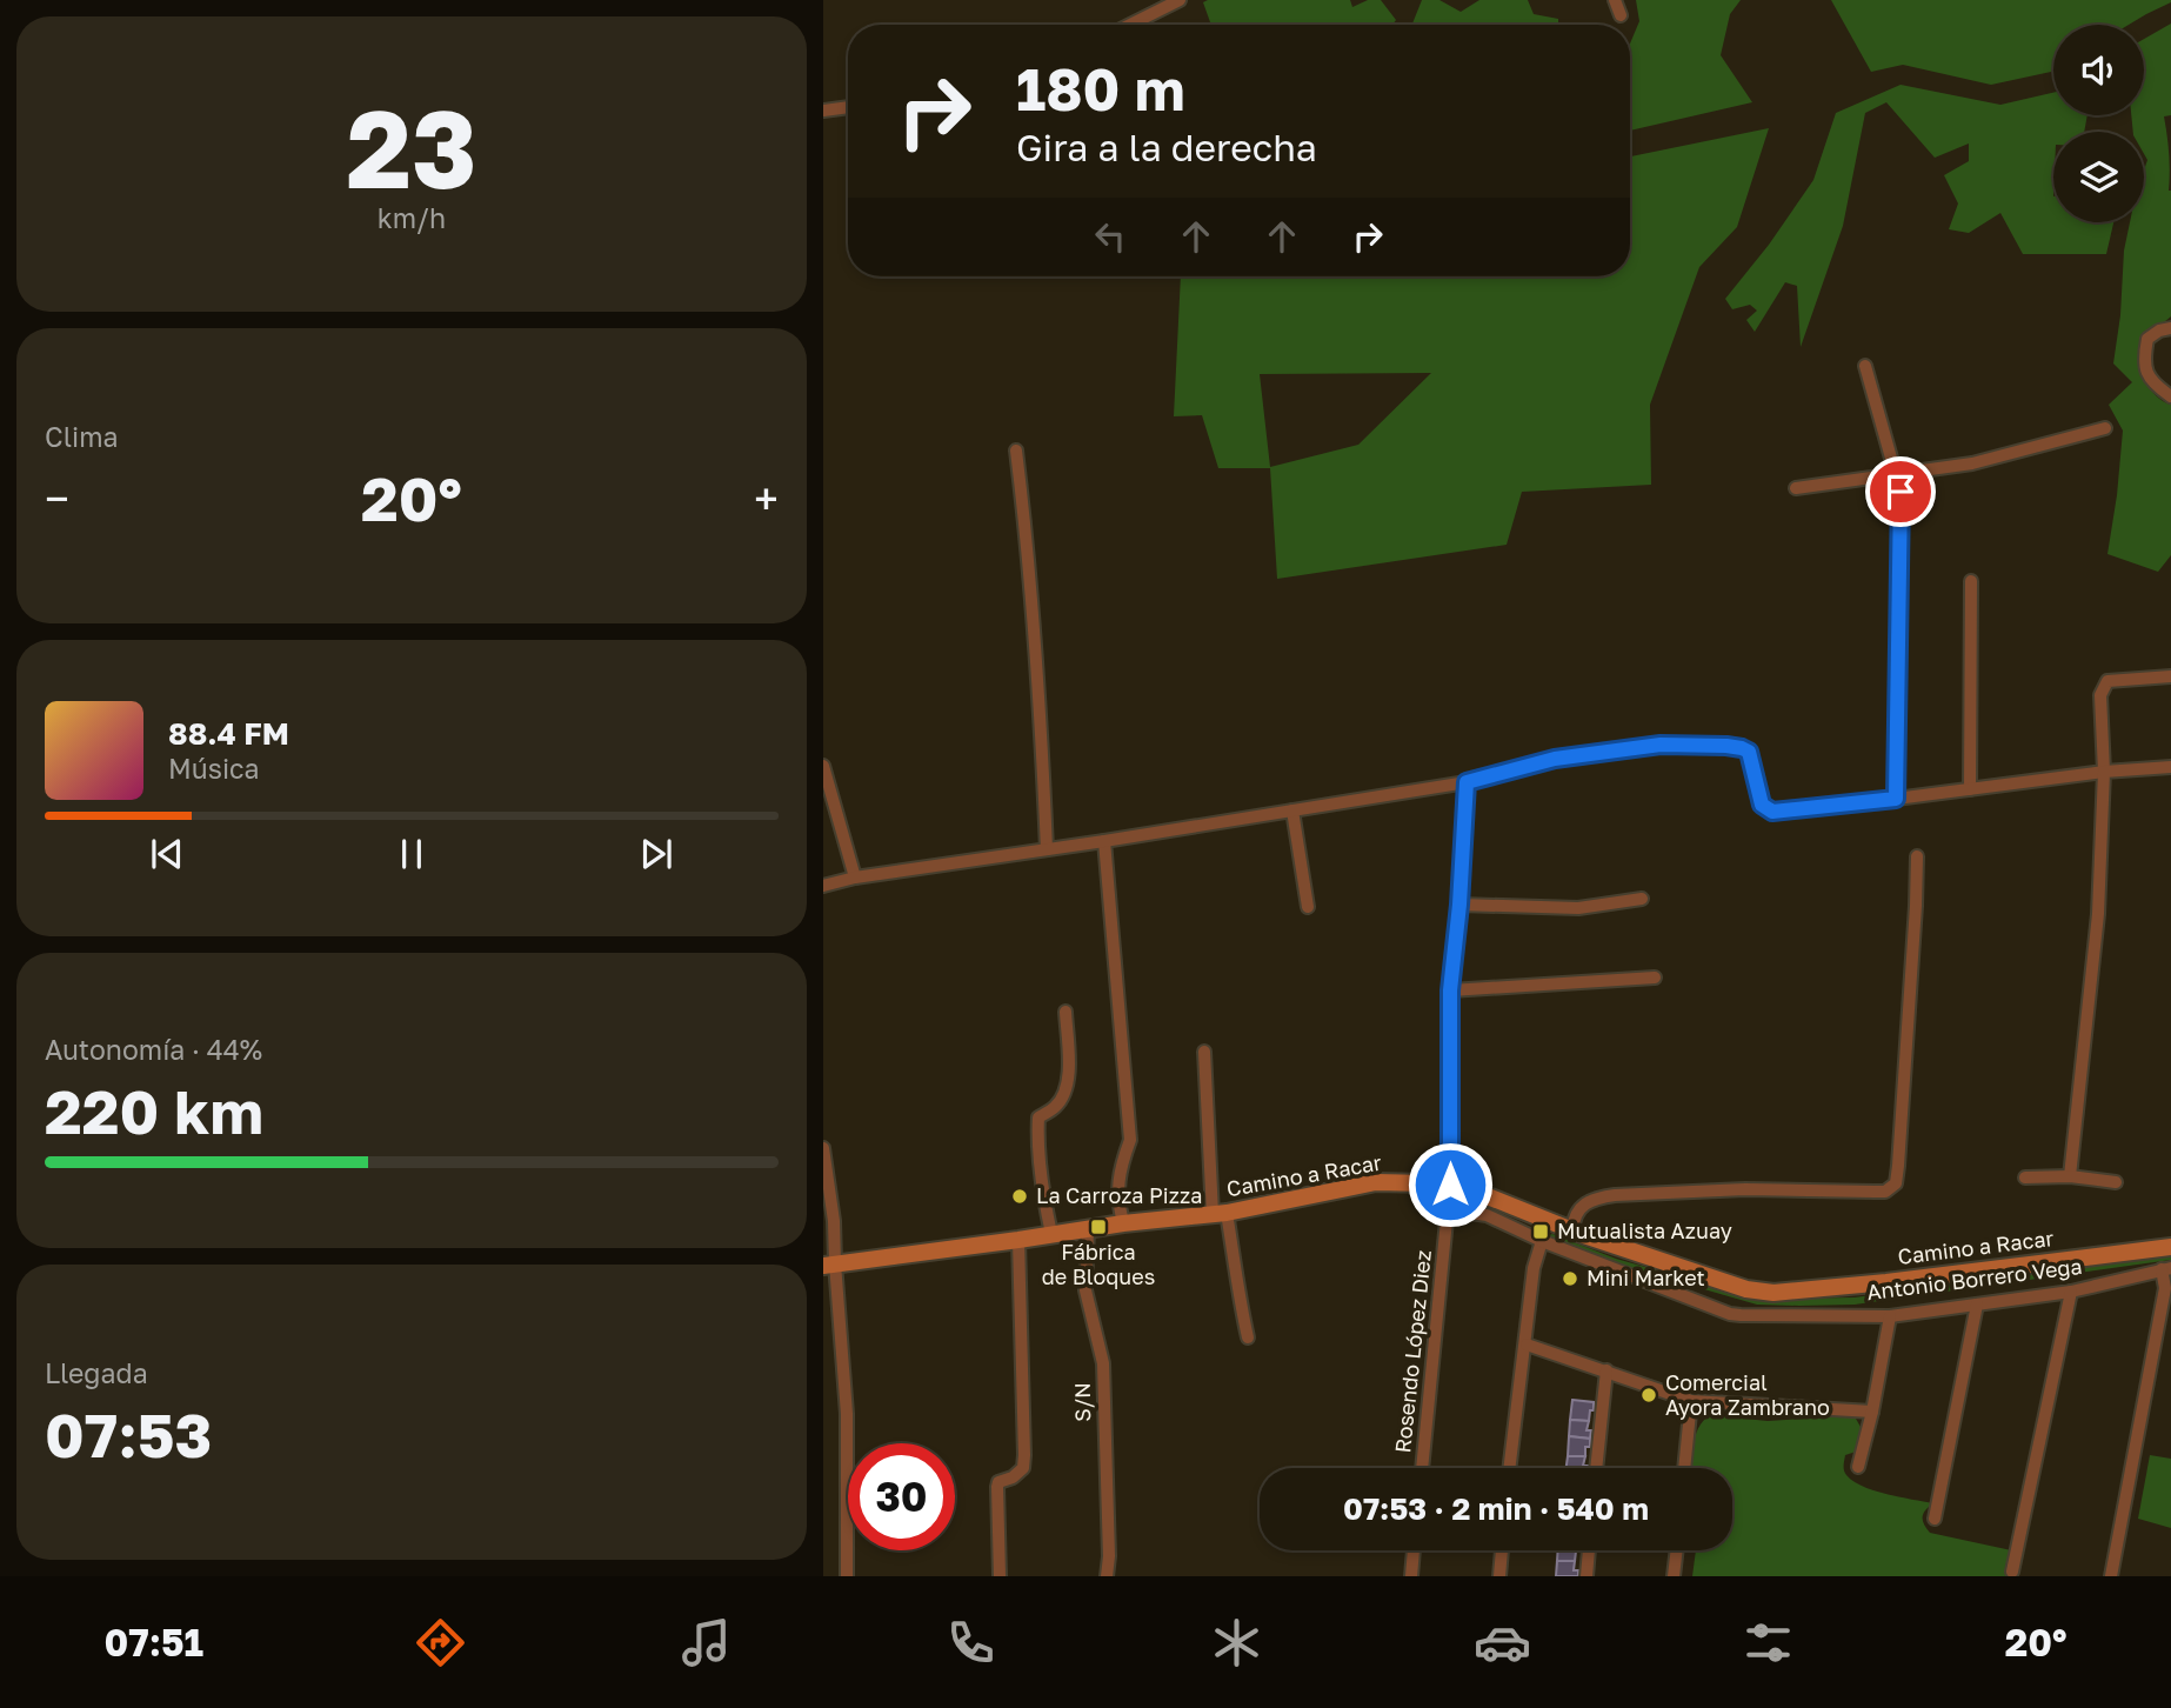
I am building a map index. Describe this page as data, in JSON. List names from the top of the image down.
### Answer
{
  "streets": {
    "street": [
      "Camino a Racar",
      "Antonio Borrero Vega",
      "Rosendo López Diez",
      "S/N"
    ]
  },
  "crossings": [
    ["Camino a Racar", "Rosendo López Diez"],
    ["Camino a Racar", "S/N"],
    ["Antonio Borrero Vega", "Rosendo López Diez"]
  ],
  "places": {
    "other": ["La Carroza Pizza", "Mini Market", "Comercial Ayora Zambrano"],
    "transit": ["Fábrica de Bloques", "Mutualista Azuay"]
  },
  "page": {
    "tile": [
      ["23", "km/h"],
      "Clima",
      ["Autonomía · 44%", "220 km"],
      ["Llegada", "07:53"]
    ],
    "turn": ["180 m", "Gira a la derecha"],
    "heat": ["−", "20°", "+"],
    "song": ["88.4 FM", "Música"],
    "limit": "30",
    "trip": "07:53 · 2 min · 540 m",
    "tabs": ["07:51", "20°"]
  }
}
